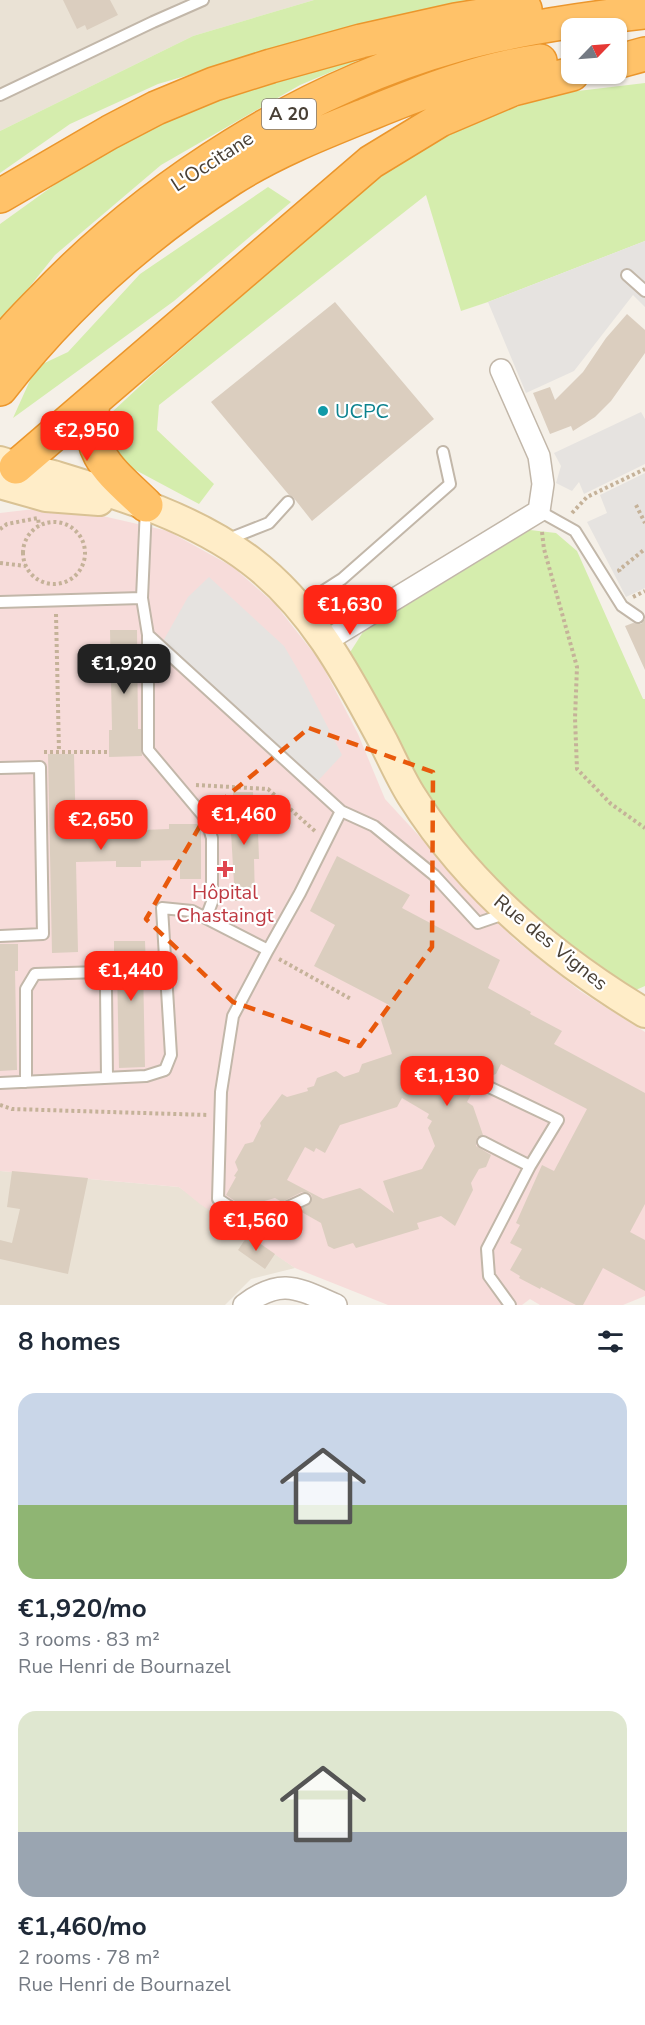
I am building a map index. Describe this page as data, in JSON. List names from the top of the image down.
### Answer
{
  "streets": {
    "highway": ["A 20", "L'Occitane"],
    "street": ["Rue des Vignes"]
  },
  "places": {
    "other": ["UCPC"],
    "health": ["Hôpital Chastaingt"]
  },
  "north": "top right",
  "page": {
    "price": [
      "€2,950",
      "€1,630",
      "€1,920",
      "€1,460",
      "€2,650",
      "€1,440",
      "€1,130",
      "€1,560"
    ],
    "heading": "8 homes",
    "list": [
      {
        "name": "€1,920/mo",
        "note": "3 rooms · 83 m² · Rue Henri de Bournazel"
      },
      {
        "name": "€1,460/mo",
        "note": "2 rooms · 78 m² · Rue Henri de Bournazel"
      }
    ]
  }
}
